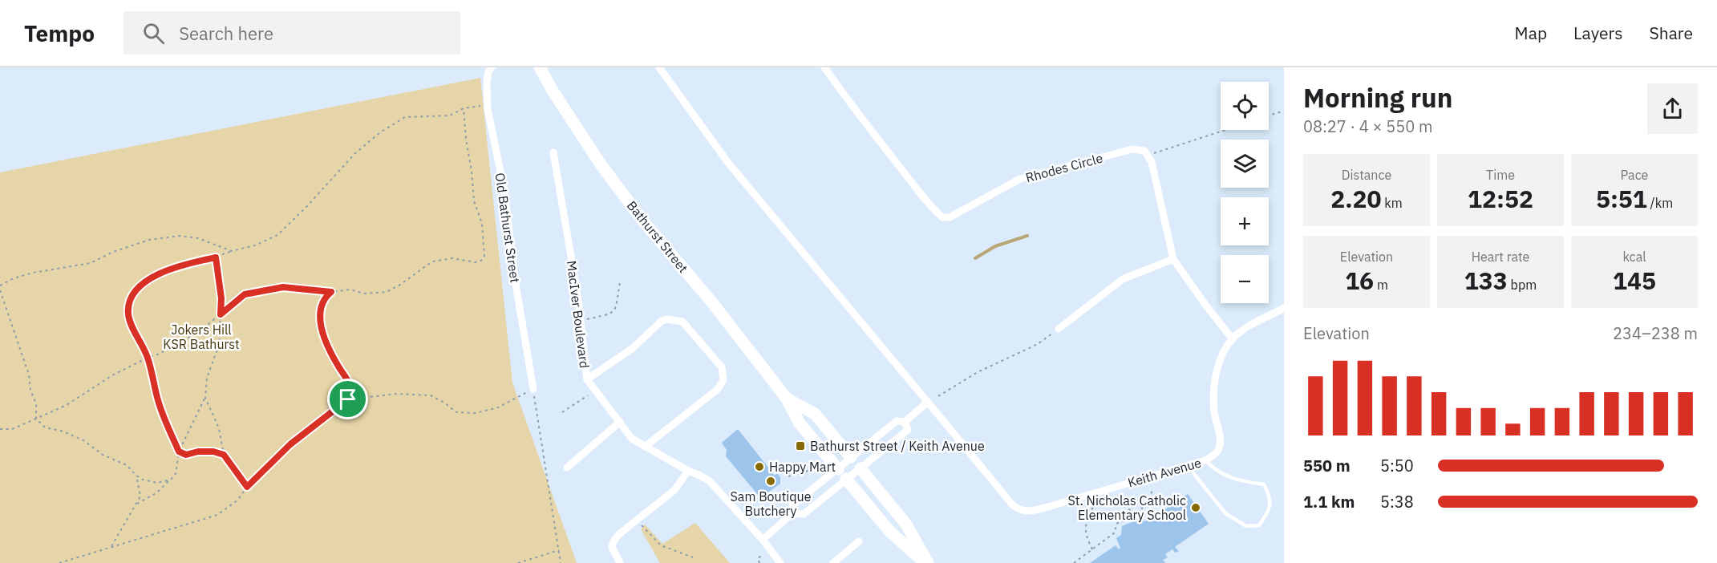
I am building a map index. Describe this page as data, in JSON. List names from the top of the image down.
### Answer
{
  "streets": {
    "main road": ["Bathurst Street"],
    "street": [
      "Rhodes Circle",
      "Old Bathurst Street",
      "MacIver Boulevard",
      "Keith Avenue"
    ]
  },
  "parks": ["Jokers Hill KSR Bathurst"],
  "places": {
    "transit": ["Bathurst Street / Keith Avenue"],
    "other": ["Happy Mart", "Sam Boutique Butchery", "St. Nicholas Catholic Elementary School"]
  },
  "page": {
    "header": "Tempo",
    "search": "Search here",
    "nav": ["Map", "Layers", "Share"],
    "heading": ["Morning run", "08:27 · 4 × 550 m"],
    "map_buttons": ["+", "−"],
    "stats": [
      ["Distance", "2.20 km"],
      ["Time", "12:52"],
      ["Pace", "5:51 /km"],
      ["Elevation", "16 m"],
      ["Heart rate", "133 bpm"],
      ["kcal", "145"]
    ],
    "chart": ["Elevation", "234–238 m"],
    "list": [
      {
        "name": "550 m",
        "note": "5:50"
      },
      {
        "name": "1.1 km",
        "note": "5:38"
      }
    ]
  }
}
